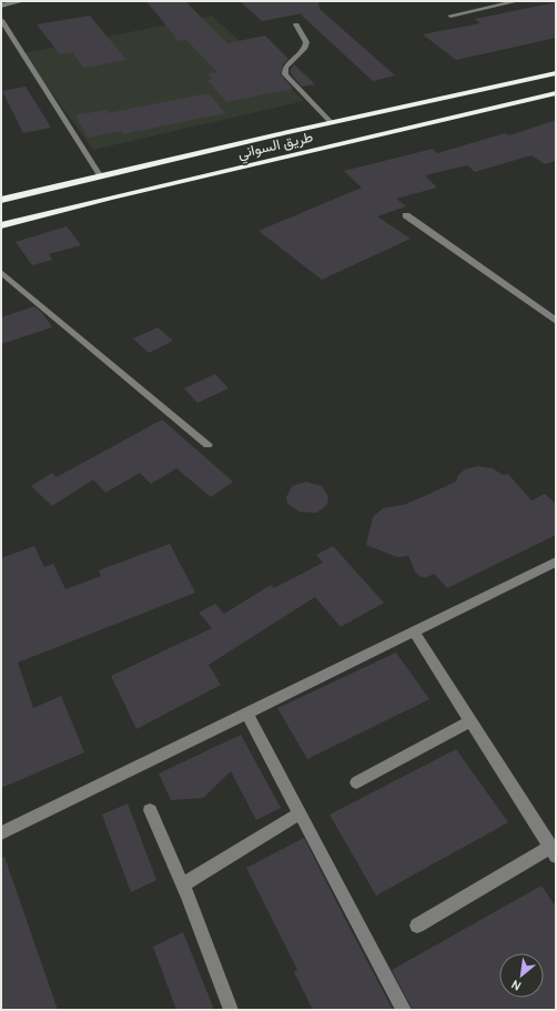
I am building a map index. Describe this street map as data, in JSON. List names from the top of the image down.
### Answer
{
  "streets": {
    "highway": ["طريق السواني"]
  },
  "north": "bottom left"
}
